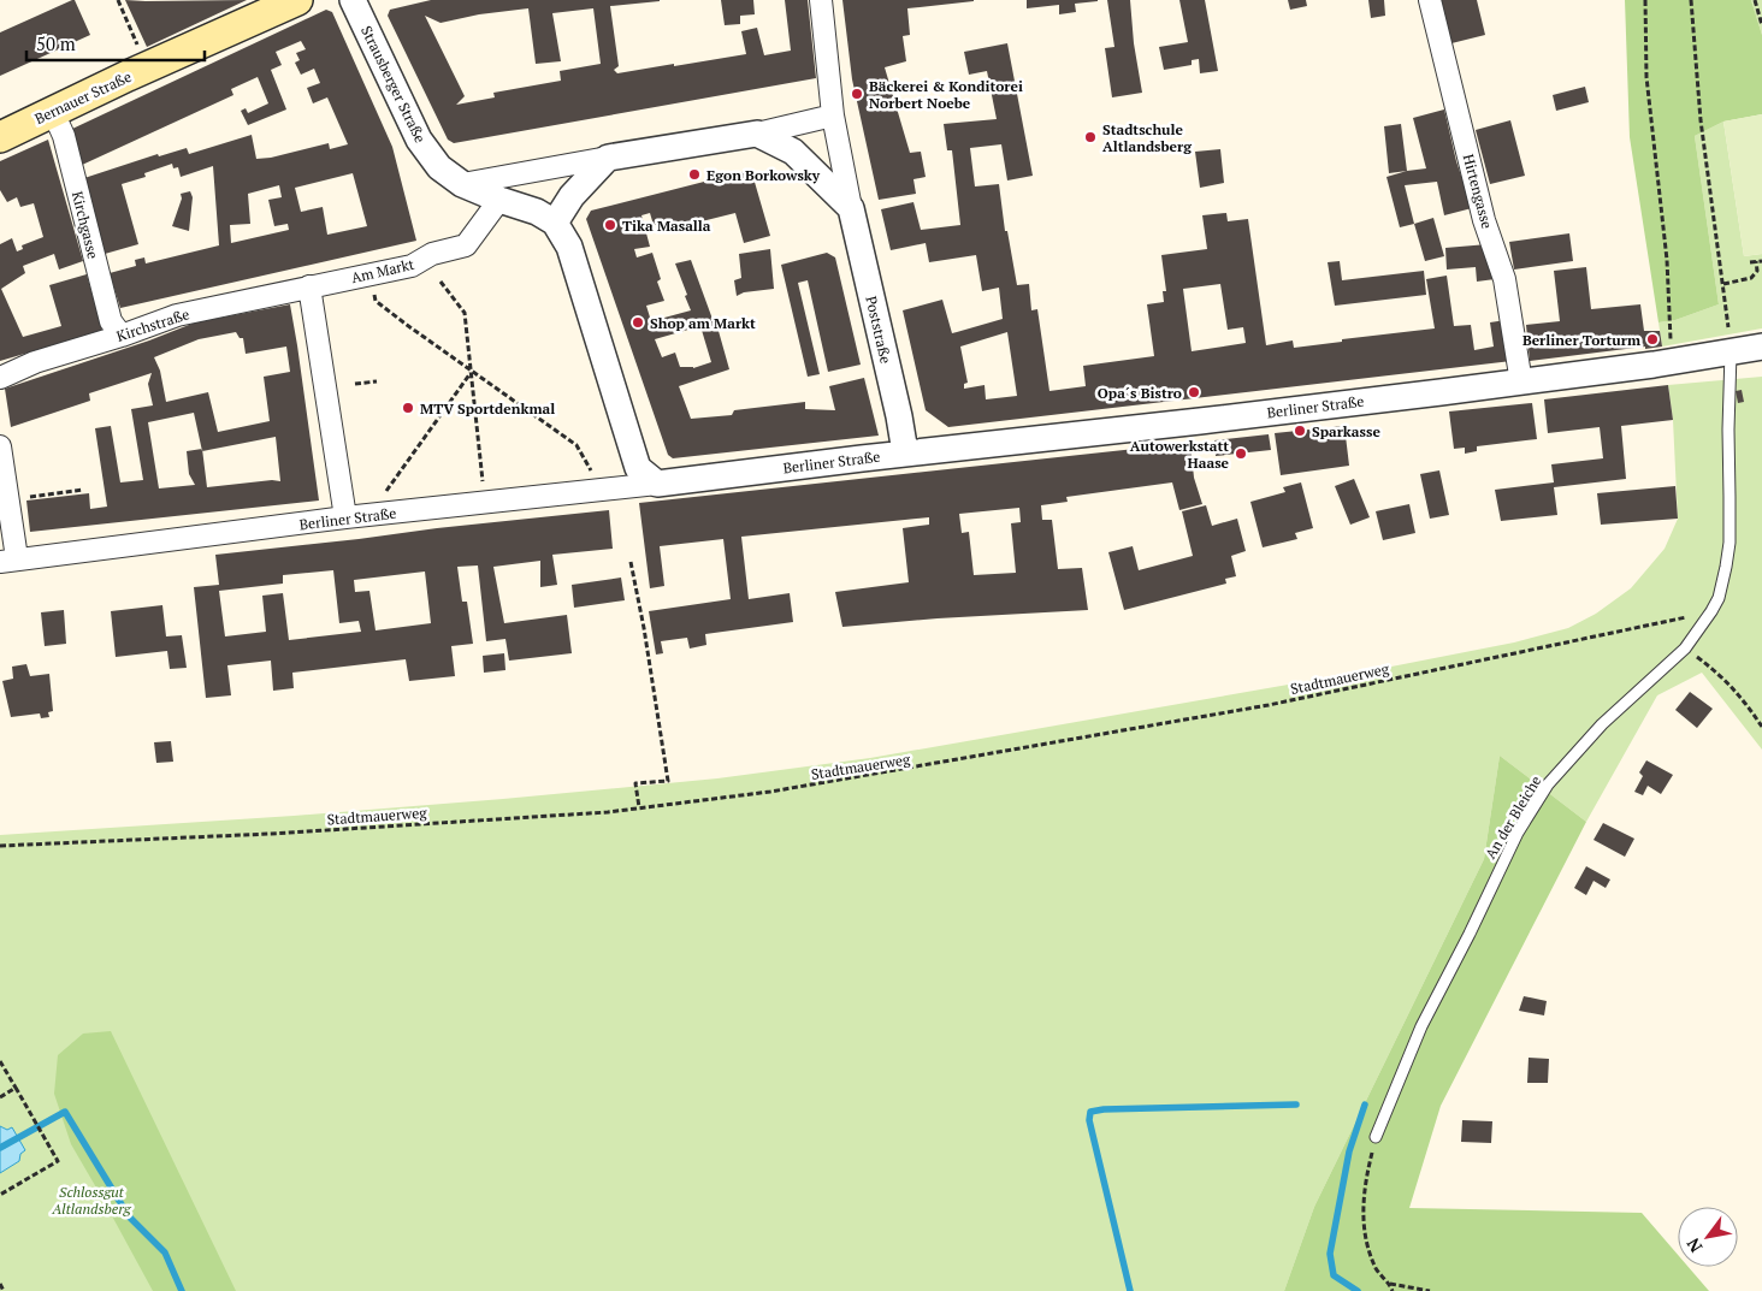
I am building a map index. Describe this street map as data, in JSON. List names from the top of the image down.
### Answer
{
  "streets": {
    "main road": ["Bernauer Straße"],
    "street": [
      "Strausberger Straße",
      "Hirtengasse",
      "Kirchgasse",
      "Am Markt",
      "Kirchstraße",
      "Poststraße",
      "Berliner Straße"
    ],
    "lane": ["An der Bleiche"],
    "path": ["Stadtmauerweg"]
  },
  "crossings": [
    ["Strausberger Straße", "Am Markt"],
    ["Bernauer Straße", "Kirchgasse"],
    ["Hirtengasse", "Berliner Straße"],
    ["Kirchgasse", "Kirchstraße"],
    ["Am Markt", "Kirchstraße"],
    ["Poststraße", "Berliner Straße"],
    ["Berliner Straße", "An der Bleiche"],
    ["Stadtmauerweg", "An der Bleiche"]
  ],
  "parks": ["Schlossgut Altlandsberg"],
  "places": [
    "Bäckerei & Konditorei Norbert Noebe",
    "Stadtschule Altlandsberg",
    "Egon Borkowsky",
    "Tika Masalla",
    "Shop am Markt",
    "Berliner Torturm",
    "Opa´s Bistro",
    "MTV Sportdenkmal",
    "Sparkasse",
    "Autowerkstatt Haase"
  ],
  "scale_bar": "50 m",
  "north": "bottom left"
}
